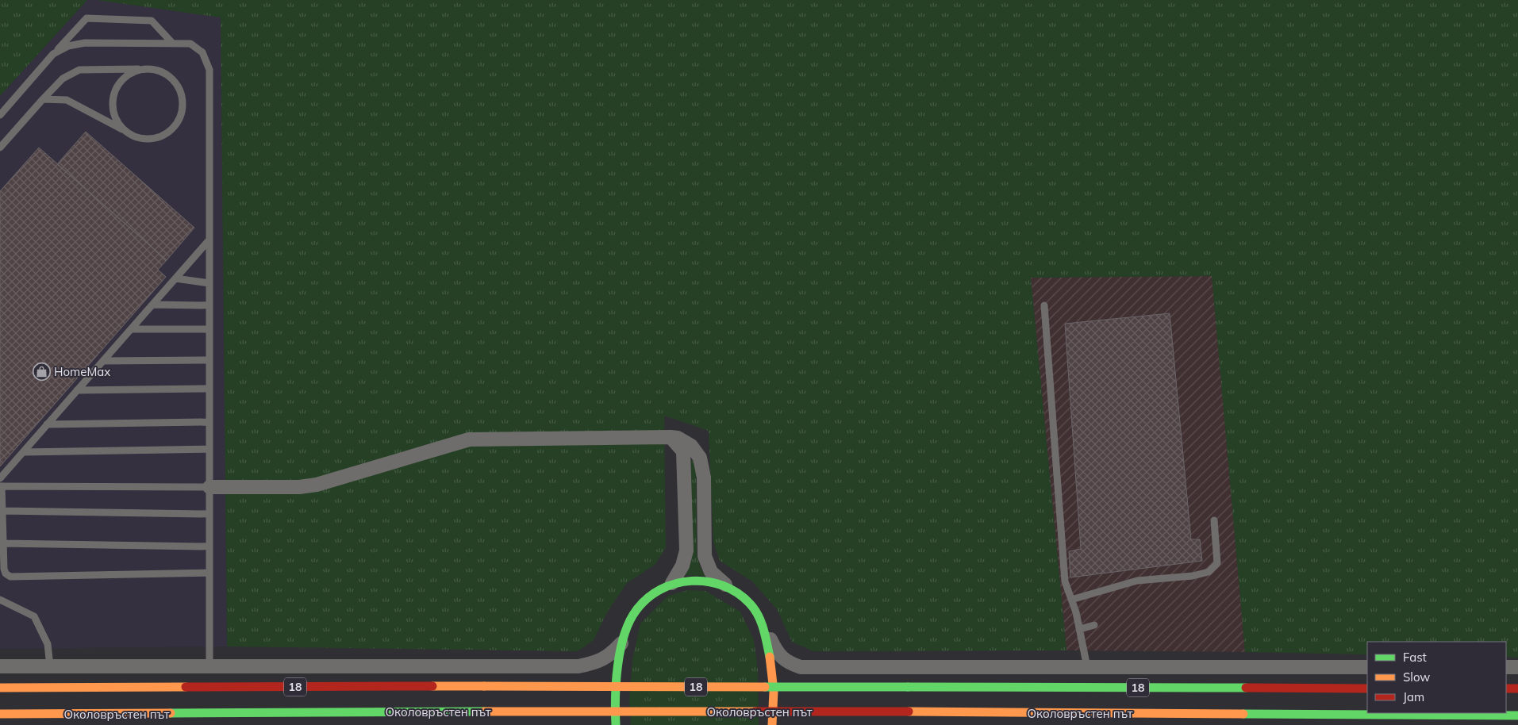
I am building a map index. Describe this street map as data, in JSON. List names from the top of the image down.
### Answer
{
  "streets": {
    "main road": ["18", "Околовръстен път"]
  },
  "places": {
    "shop": ["HomeMax"]
  },
  "legend": ["Fast", "Slow", "Jam"]
}
